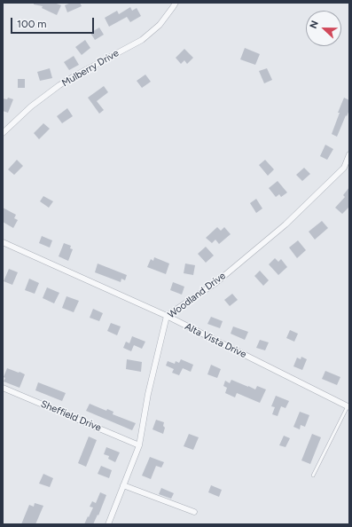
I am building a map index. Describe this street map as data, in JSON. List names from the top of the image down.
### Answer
{
  "streets": {
    "street": [
      "Mulberry Drive",
      "Woodland Drive",
      "Alta Vista Drive",
      "Sheffield Drive"
    ]
  },
  "crossings": [
    ["Woodland Drive", "Alta Vista Drive"],
    ["Woodland Drive", "Sheffield Drive"]
  ],
  "scale_bar": "100 m",
  "north": "left"
}
